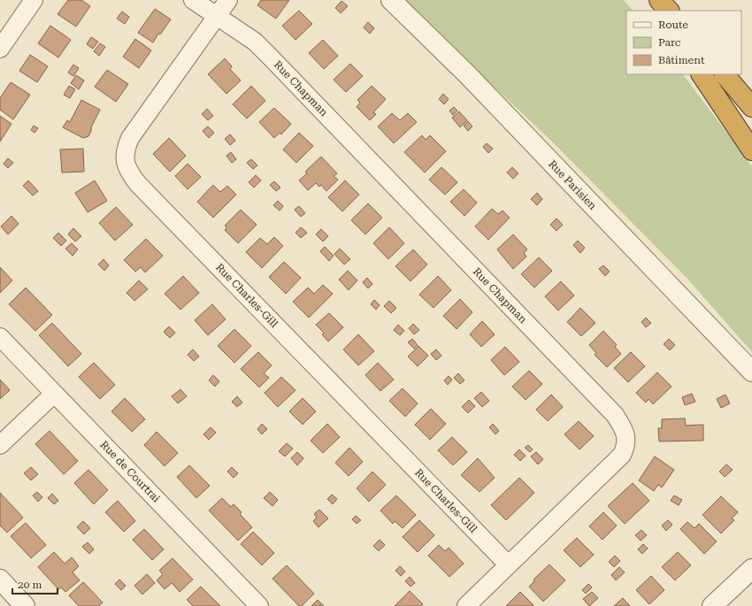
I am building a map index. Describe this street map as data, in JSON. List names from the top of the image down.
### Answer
{
  "streets": {
    "street": [
      "Rue Chapman",
      "Rue Parisien",
      "Rue Charles-Gill",
      "Rue de Courtrai"
    ]
  },
  "crossings": [
    ["Rue Chapman", "Rue Charles-Gill"]
  ],
  "legend": ["Route", "Parc", "Bâtiment"],
  "scale_bar": "20 m"
}
